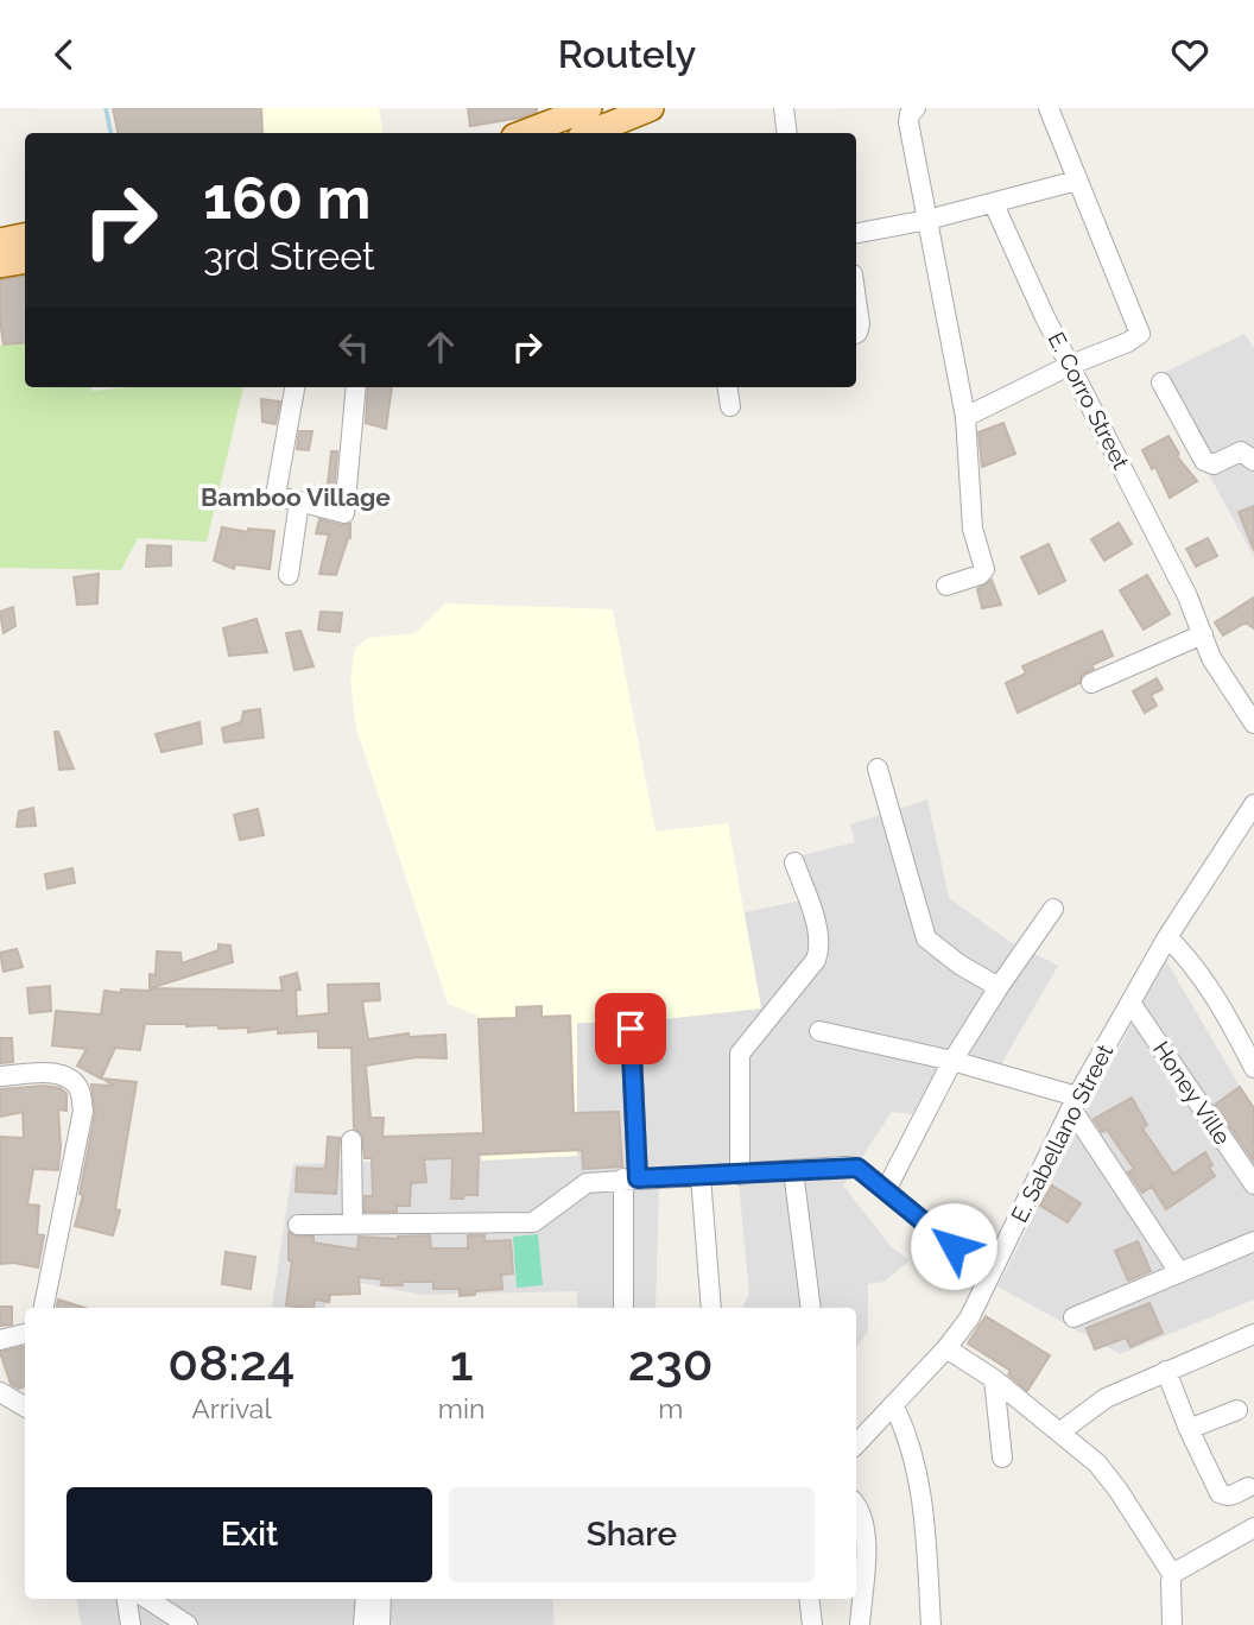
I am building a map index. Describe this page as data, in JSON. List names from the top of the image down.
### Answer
{
  "streets": {
    "street": ["E. Corro Street", "Honey Ville", "E. Sabellano Street"]
  },
  "crossings": [
    ["Honey Ville", "E. Sabellano Street"]
  ],
  "districts": ["Bamboo Village"],
  "page": {
    "header": "Routely",
    "turn": ["160 m", "3rd Street"],
    "eta": [
      "08:24",
      "Arrival",
      "1",
      "min",
      "230",
      "m"
    ],
    "buttons": ["Exit", "Share"]
  }
}
